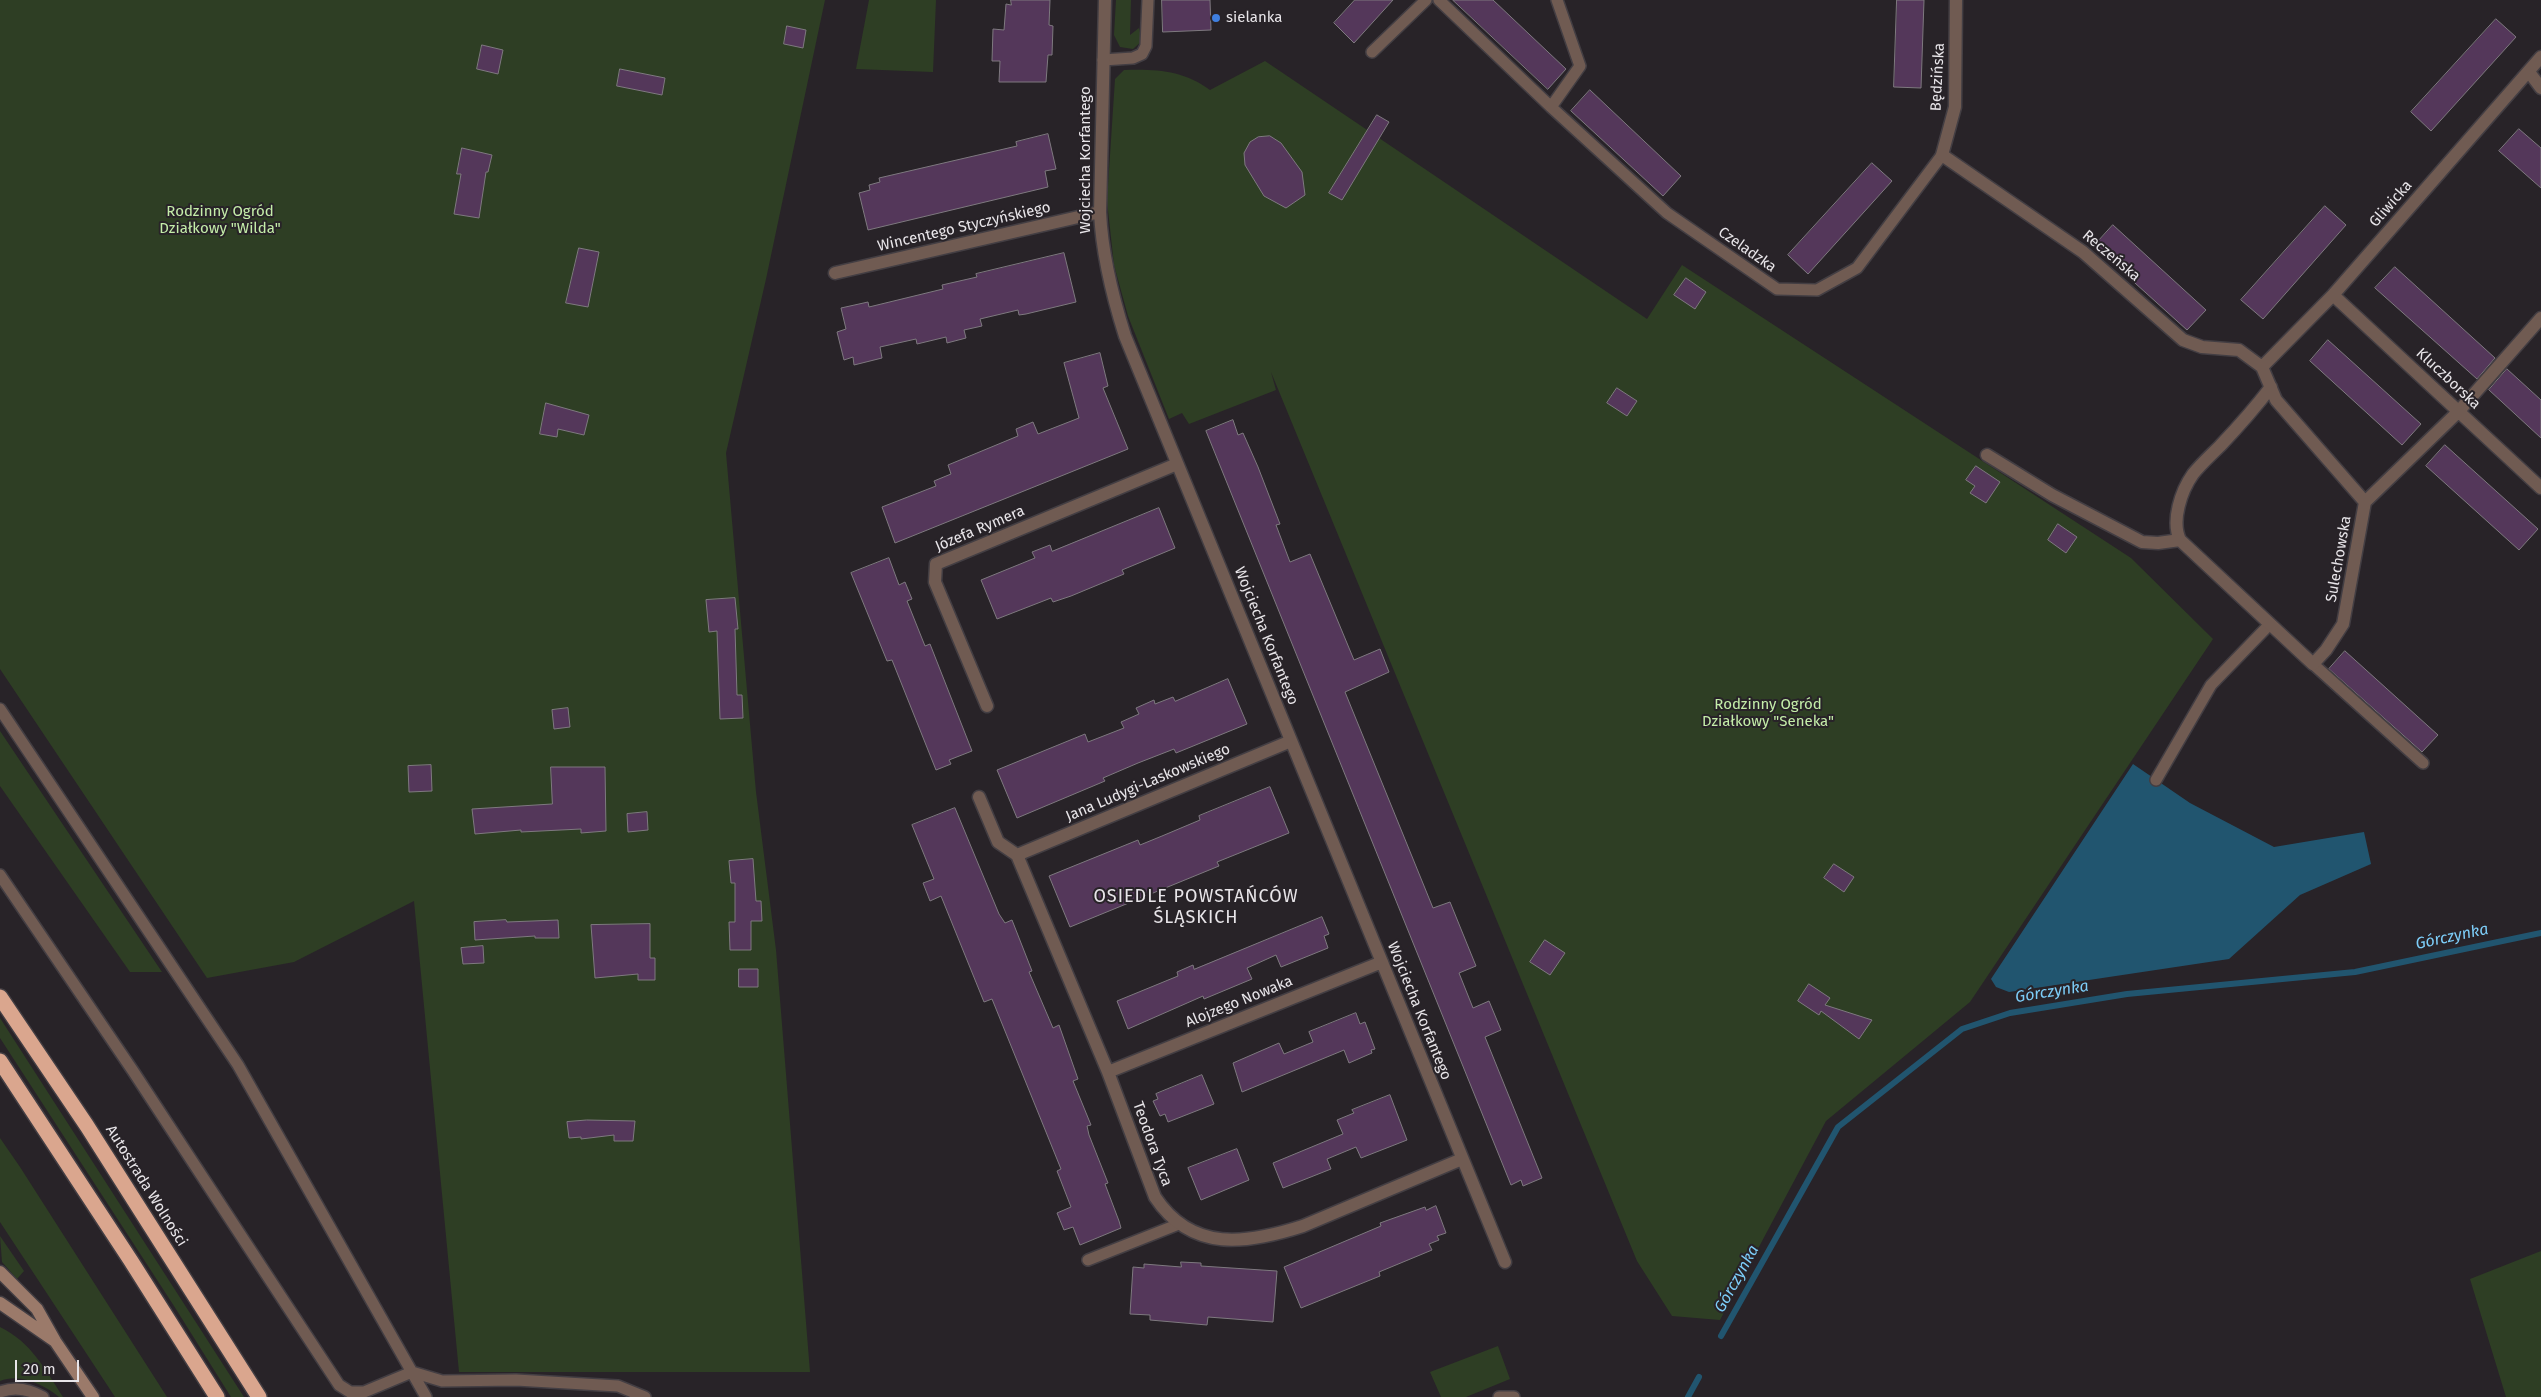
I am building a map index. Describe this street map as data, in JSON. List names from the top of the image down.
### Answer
{
  "streets": {
    "highway": ["Autostrada Wolności"],
    "street": [
      "Będzińska",
      "Wojciecha Korfantego",
      "Gliwicka",
      "Wincentego Styczyńskiego",
      "Reczeńska",
      "Kluczborska",
      "Józefa Rymera",
      "Sulechowska",
      "Jana Ludygi-Laskowskiego",
      "Alojzego Nowaka",
      "Teodora Tyca"
    ],
    "lane": ["Czeladzka"]
  },
  "crossings": [
    ["Będzińska", "Czeladzka"],
    ["Będzińska", "Reczeńska"],
    ["Wojciecha Korfantego", "Wincentego Styczyńskiego"],
    ["Wojciecha Korfantego", "Józefa Rymera"],
    ["Wojciecha Korfantego", "Jana Ludygi-Laskowskiego"],
    ["Wojciecha Korfantego", "Alojzego Nowaka"],
    ["Wojciecha Korfantego", "Teodora Tyca"],
    ["Gliwicka", "Reczeńska"],
    ["Gliwicka", "Kluczborska"],
    ["Gliwicka", "Sulechowska"],
    ["Czeladzka", "Reczeńska"],
    ["Reczeńska", "Sulechowska"],
    ["Jana Ludygi-Laskowskiego", "Teodora Tyca"],
    ["Alojzego Nowaka", "Teodora Tyca"]
  ],
  "districts": ["OSIEDLE POWSTAŃCÓW ŚLĄSKICH"],
  "water": ["Górczynka"],
  "parks": ["Rodzinny Ogród Działkowy \"Wilda\"", "Rodzinny Ogród Działkowy \"Seneka\""],
  "places": ["sielanka"],
  "scale_bar": "20 m"
}
